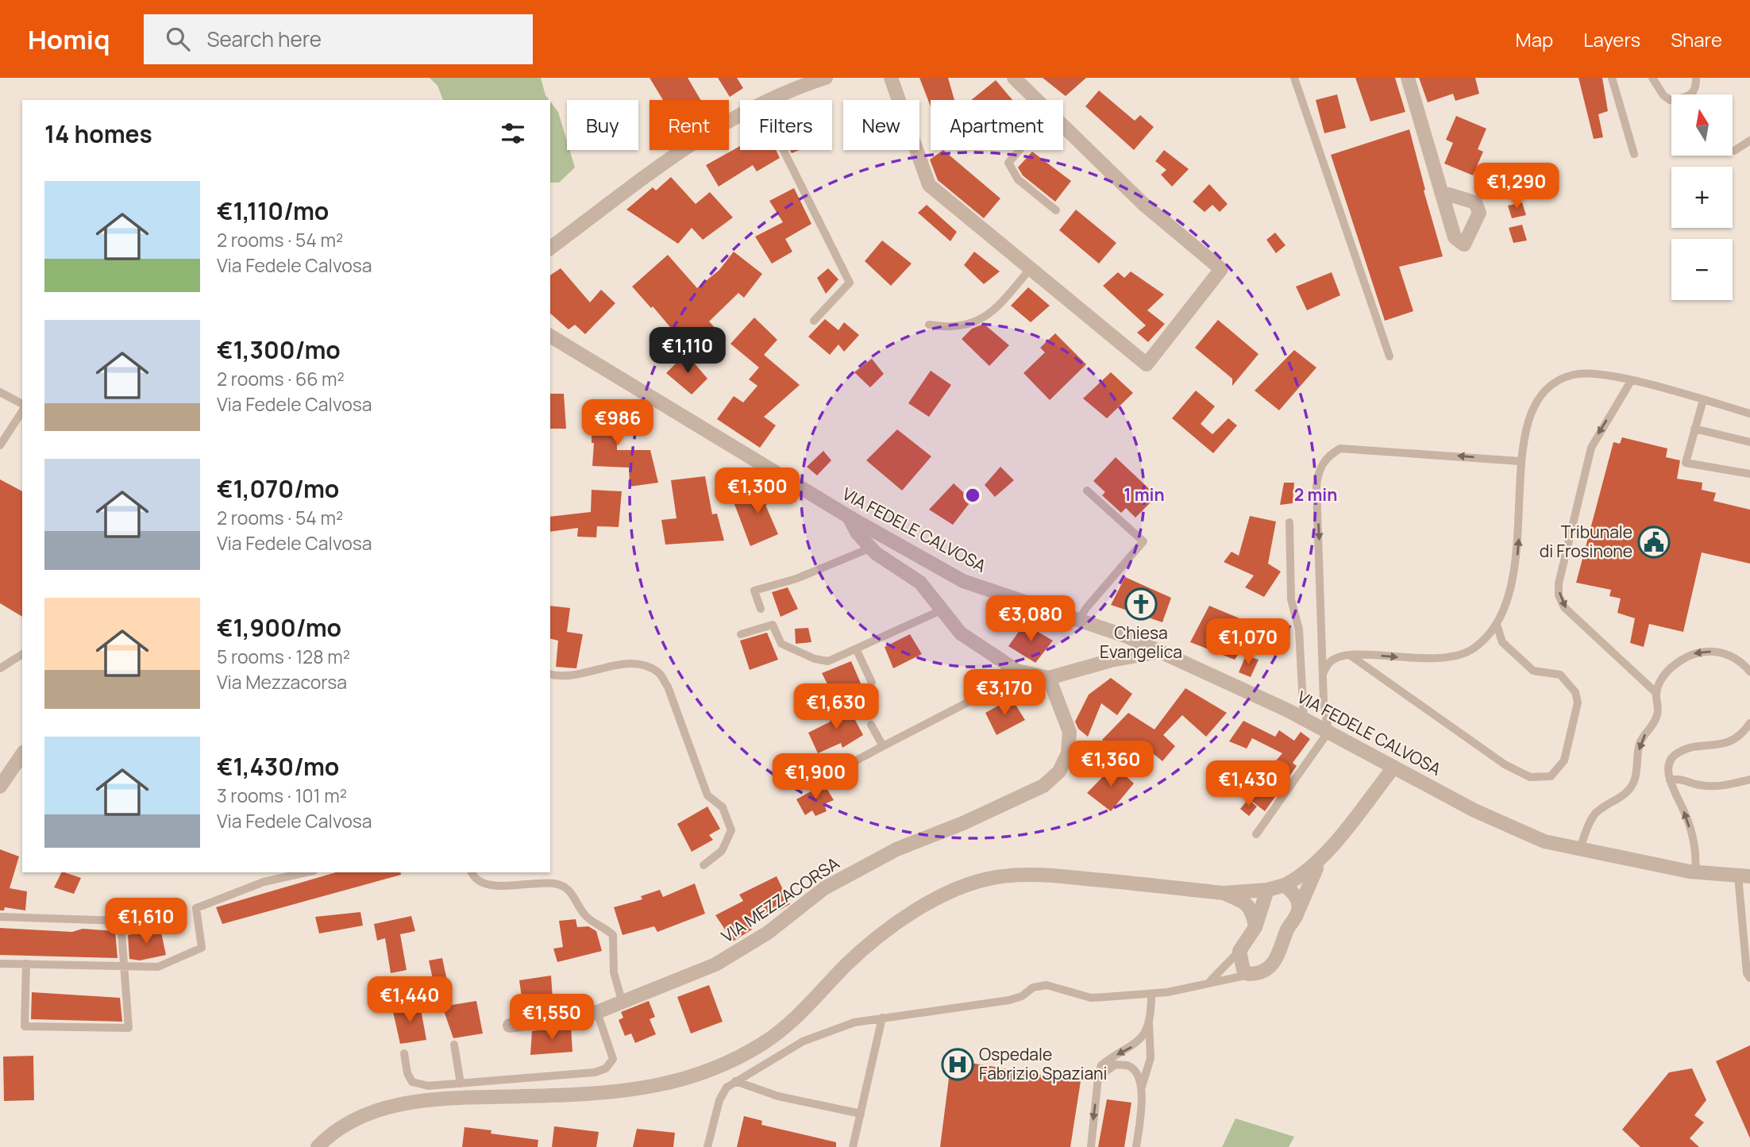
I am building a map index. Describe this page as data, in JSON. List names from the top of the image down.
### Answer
{
  "streets": {
    "street": ["VIA FEDELE CALVOSA", "VIA MEZZACORSA"]
  },
  "places": {
    "public building": ["Tribunale di Frosinone"],
    "church": ["Chiesa Evangelica"],
    "hospital": ["Ospedale Fabrizio Spaziani"]
  },
  "north": "top",
  "page": {
    "header": "Homiq",
    "search": "Search here",
    "nav": ["Map", "Layers", "Share"],
    "map_buttons": ["+", "−"],
    "chip": [
      "Buy",
      "Rent",
      "Filters",
      "New",
      "Apartment"
    ],
    "heading": "14 homes",
    "price": [
      "€1,290",
      "€1,110",
      "€986",
      "€1,300",
      "€3,080",
      "€1,070",
      "€3,170",
      "€1,630",
      "€1,360",
      "€1,900",
      "€1,430",
      "€1,610",
      "€1,440",
      "€1,550"
    ],
    "list": [
      {
        "name": "€1,110/mo",
        "note": "2 rooms · 54 m² · Via Fedele Calvosa"
      },
      {
        "name": "€1,300/mo",
        "note": "2 rooms · 66 m² · Via Fedele Calvosa"
      },
      {
        "name": "€1,070/mo",
        "note": "2 rooms · 54 m² · Via Fedele Calvosa"
      },
      {
        "name": "€1,900/mo",
        "note": "5 rooms · 128 m² · Via Mezzacorsa"
      },
      {
        "name": "€1,430/mo",
        "note": "3 rooms · 101 m² · Via Fedele Calvosa"
      }
    ]
  },
  "rings": ["1 min", "2 min"]
}
